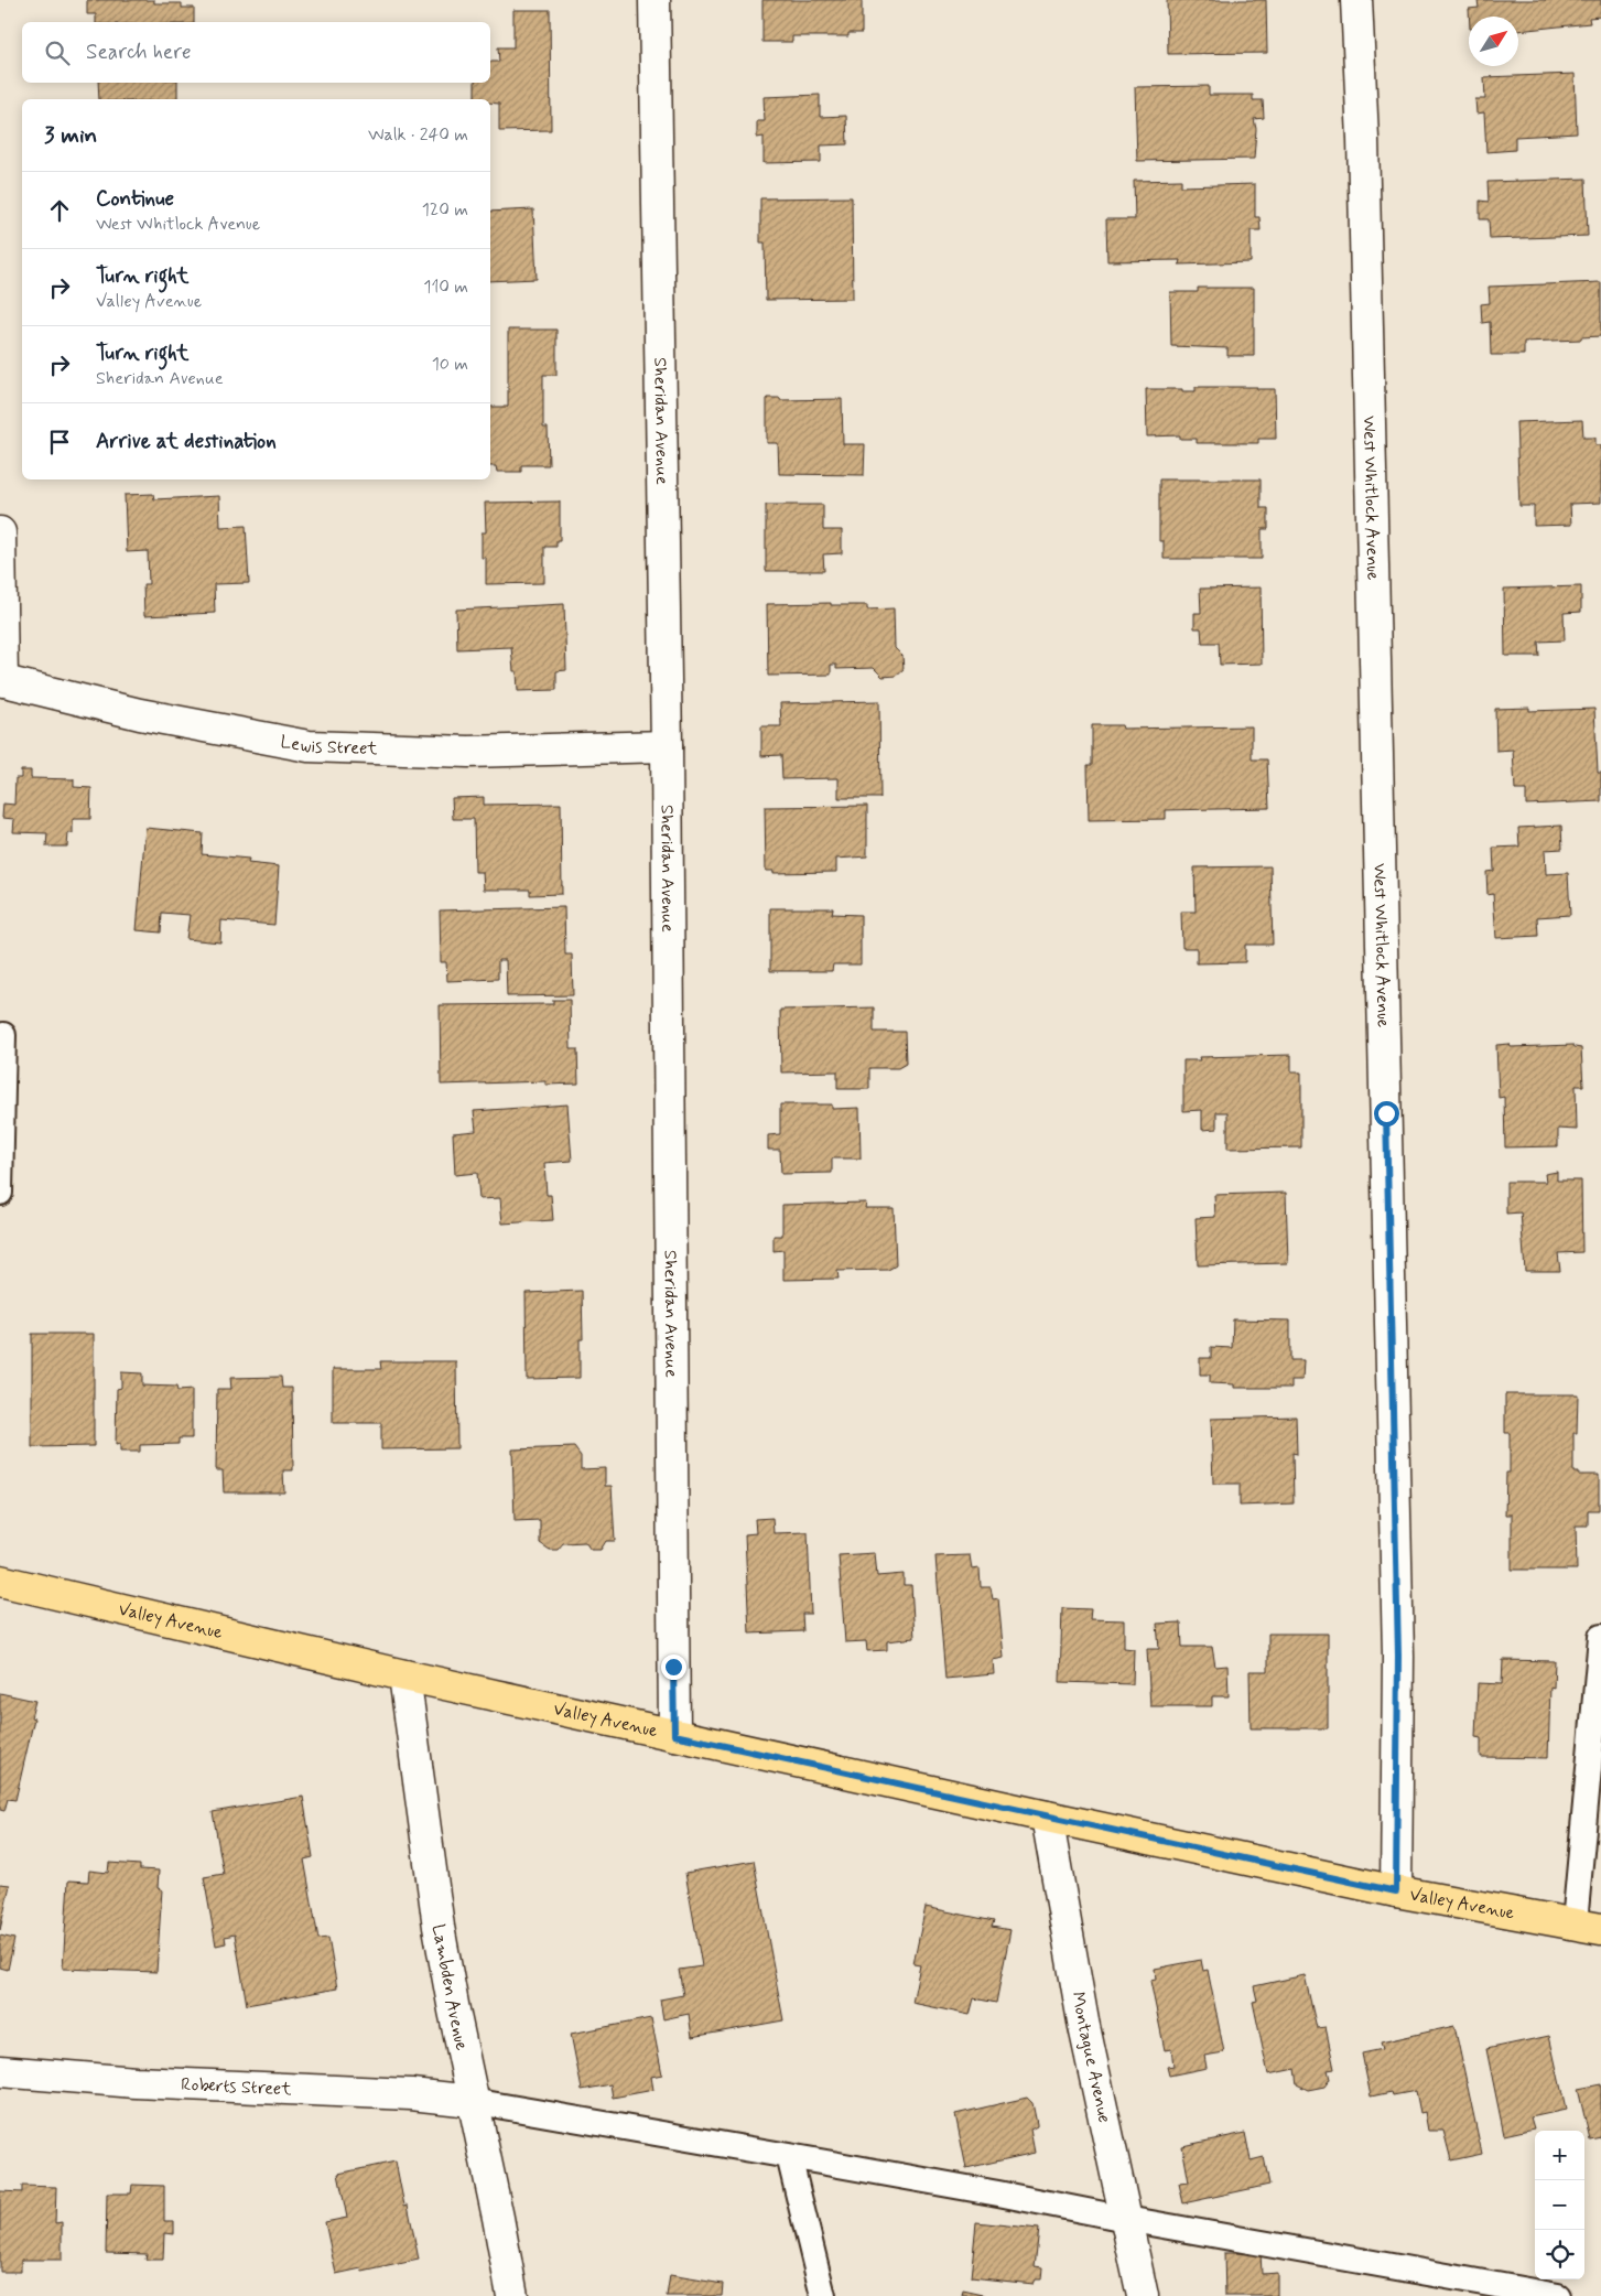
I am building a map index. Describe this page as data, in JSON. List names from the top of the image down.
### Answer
{
  "streets": {
    "main road": ["Valley Avenue"],
    "street": [
      "Sheridan Avenue",
      "West Whitlock Avenue",
      "Lewis Street",
      "Lambden Avenue",
      "Montague Avenue",
      "Roberts Street"
    ]
  },
  "crossings": [
    ["Sheridan Avenue", "Lewis Street"],
    ["Sheridan Avenue", "Valley Avenue"],
    ["West Whitlock Avenue", "Valley Avenue"],
    ["Valley Avenue", "Lambden Avenue"],
    ["Valley Avenue", "Montague Avenue"],
    ["Lambden Avenue", "Roberts Street"]
  ],
  "north": "top right",
  "page": {
    "search": "Search here",
    "heading": ["3 min", "Walk · 240 m"],
    "list": [
      ["Continue", "West Whitlock Avenue", "120 m"],
      ["Turn right", "Valley Avenue", "110 m"],
      ["Turn right", "Sheridan Avenue", "10 m"],
      "Arrive at destination"
    ],
    "map_buttons": ["+", "−"]
  }
}
